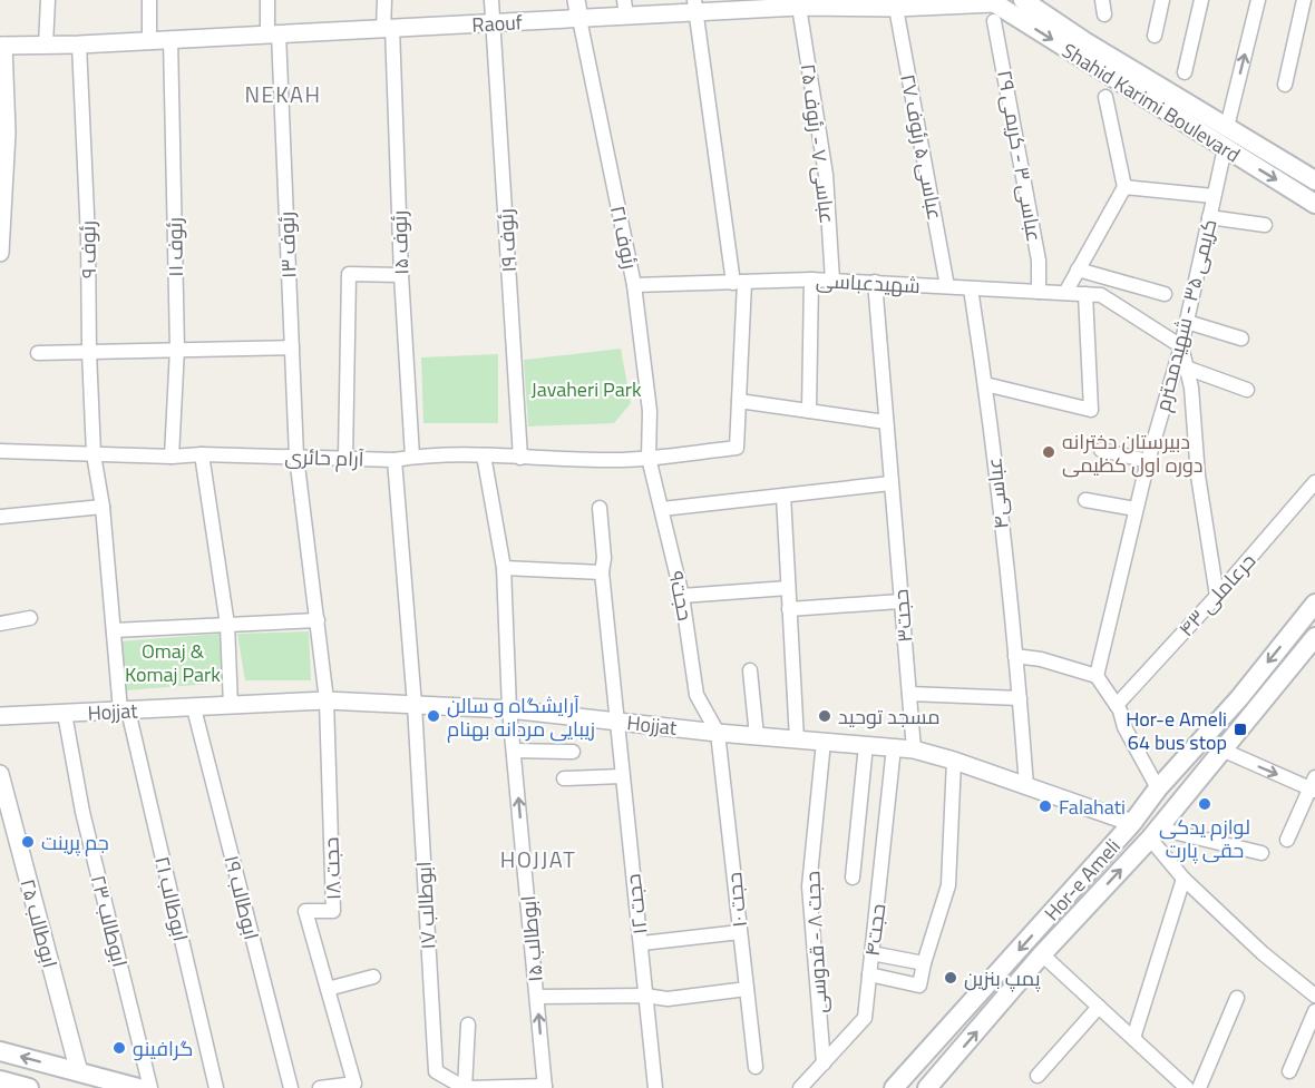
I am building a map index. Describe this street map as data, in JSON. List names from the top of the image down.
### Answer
{
  "streets": {
    "main road": ["Shahid Karimi Boulevard", "Hor-e Ameli"],
    "street": [
      "Raouf",
      "عباسی ۷ - رئوف ۲۵",
      "عباسی ۵ رئوف ۲۷",
      "عباسی ۳ - کریمی ۲۹",
      "رئوف ۲۱",
      "رئوف ۱۹",
      "رئوف ۱۵",
      "رئوف ۱۳",
      "رئوف ۱۱",
      "رئوف ۹",
      "شهیدعباسی",
      "کریمی ۳۵ - شهیدمحترم",
      "آرام حائری",
      "عباسی۴",
      "حرعاملی ۴۳",
      "حجت۹",
      "حجت۳",
      "Hojjat",
      "حجت ۱۸",
      "ابوطالب ۱۹",
      "ابوطالب ۲۱",
      "حجت ۱۰",
      "حجت ۱۲",
      "ابوطالب ۱۷",
      "ابوطالب ۲۳",
      "ابوطالب ۲۵",
      "حجت۴",
      "ابوطالب ۱۵",
      "حجت ۸ - قدوسی"
    ]
  },
  "crossings": [
    ["Raouf", "Shahid Karimi Boulevard"],
    ["Raouf", "عباسی ۷ - رئوف ۲۵"],
    ["Raouf", "عباسی ۵ رئوف ۲۷"],
    ["Raouf", "عباسی ۳ - کریمی ۲۹"],
    ["Raouf", "رئوف ۲۱"],
    ["Raouf", "رئوف ۱۹"],
    ["Raouf", "رئوف ۱۵"],
    ["Raouf", "رئوف ۱۳"],
    ["Raouf", "رئوف ۱۱"],
    ["Raouf", "رئوف ۹"],
    ["Shahid Karimi Boulevard", "عباسی ۳ - کریمی ۲۹"],
    ["Shahid Karimi Boulevard", "کریمی ۳۵ - شهیدمحترم"],
    ["عباسی ۷ - رئوف ۲۵", "شهیدعباسی"],
    ["عباسی ۵ رئوف ۲۷", "شهیدعباسی"],
    ["عباسی ۳ - کریمی ۲۹", "شهیدعباسی"],
    ["رئوف ۲۱", "شهیدعباسی"],
    ["رئوف ۲۱", "آرام حائری"],
    ["رئوف ۲۱", "حجت۹"],
    ["رئوف ۱۹", "آرام حائری"],
    ["رئوف ۱۵", "آرام حائری"],
    ["رئوف ۱۳", "آرام حائری"],
    ["رئوف ۱۳", "Hojjat"],
    ["رئوف ۱۳", "حجت ۱۸"],
    ["رئوف ۱۱", "آرام حائری"],
    ["رئوف ۹", "آرام حائری"],
    ["رئوف ۹", "ابوطالب ۲۱"],
    ["شهیدعباسی", "کریمی ۳۵ - شهیدمحترم"],
    ["شهیدعباسی", "عباسی۴"],
    ["شهیدعباسی", "حجت۳"],
    ["آرام حائری", "حجت۹"],
    ["آرام حائری", "ابوطالب ۱۵"],
    ["عباسی۴", "Hojjat"],
    ["حجت۹", "Hojjat"],
    ["حجت۹", "حجت ۱۰"],
    ["حجت۳", "Hojjat"],
    ["Hojjat", "حجت ۱۸"],
    ["Hojjat", "Hor-e Ameli"],
    ["Hojjat", "ابوطالب ۱۹"],
    ["Hojjat", "ابوطالب ۲۱"],
    ["Hojjat", "حجت ۱۰"],
    ["Hojjat", "حجت ۱۲"],
    ["Hojjat", "ابوطالب ۱۷"],
    ["Hojjat", "ابوطالب ۲۳"],
    ["Hojjat", "حجت۴"],
    ["Hojjat", "ابوطالب ۱۵"],
    ["Hojjat", "حجت ۸ - قدوسی"],
    ["حجت۴", "حجت ۸ - قدوسی"]
  ],
  "one_way": ["ابوطالب ۱۵"],
  "districts": ["NEKAH", "HOJJAT"],
  "parks": ["Javaheri Park", "Omaj & Komaj Park"],
  "places": {
    "other": [
      "دبیرستان دخترانه دوره اول کظیمی",
      "آرایشگاه و سالن زیبایی مردانه بهنام",
      "مسجد توحید",
      "لوازم یدکی حقی پارت",
      "Falahati",
      "جم پرینت",
      "پمپ بنزین",
      "گرافینو"
    ],
    "transit": ["Hor-e Ameli 64 bus stop"]
  }
}
